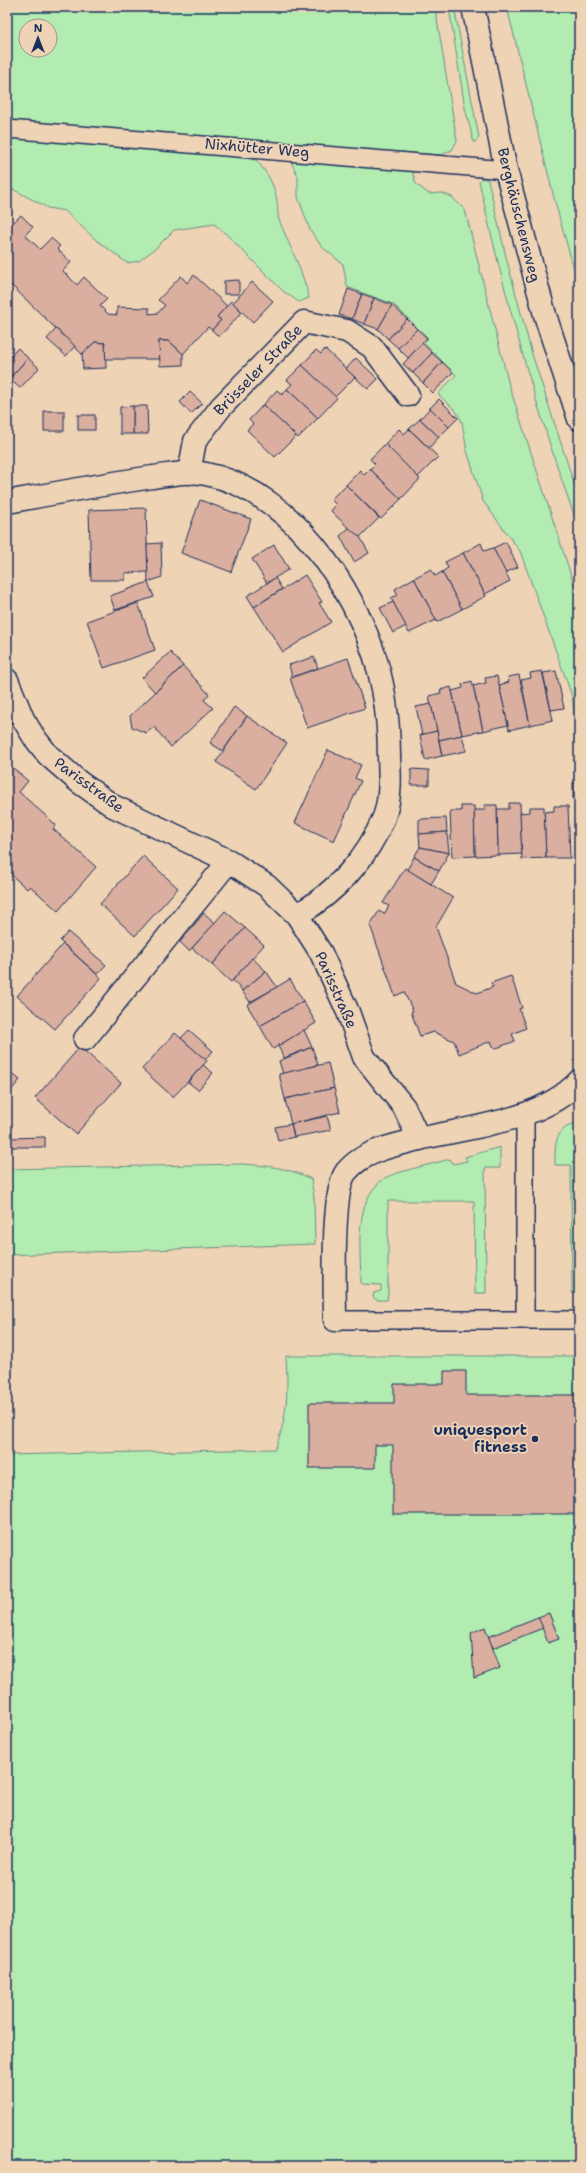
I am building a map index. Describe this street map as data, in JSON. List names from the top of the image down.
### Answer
{
  "streets": {
    "street": ["Berghäuschensweg", "Brüsseler Straße", "Parisstraße"],
    "lane": ["Nixhütter Weg"]
  },
  "crossings": [
    ["Nixhütter Weg", "Berghäuschensweg"]
  ],
  "places": ["uniquesport fitness"],
  "north": "top"
}
